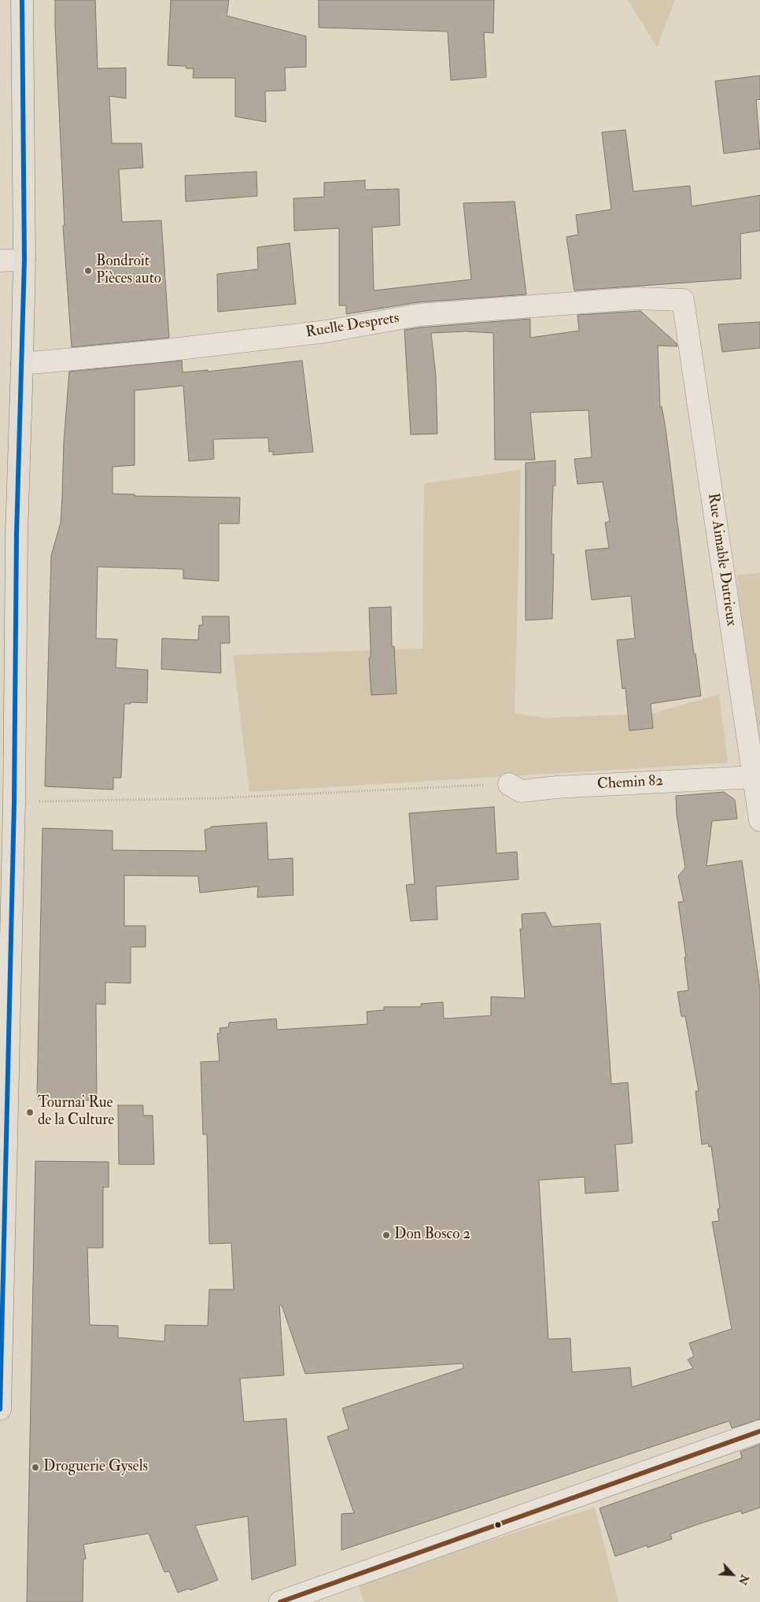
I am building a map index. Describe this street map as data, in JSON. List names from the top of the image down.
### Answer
{
  "streets": {
    "street": ["Ruelle Desprets", "Rue Aimable Dutrieux", "Chemin 82"]
  },
  "crossings": [
    ["Ruelle Desprets", "Rue Aimable Dutrieux"],
    ["Rue Aimable Dutrieux", "Chemin 82"]
  ],
  "places": [
    "Bondroit Pièces auto",
    "Tournai Rue de la Culture",
    "Don Bosco 2",
    "Droguerie Gysels"
  ],
  "north": "bottom right"
}
